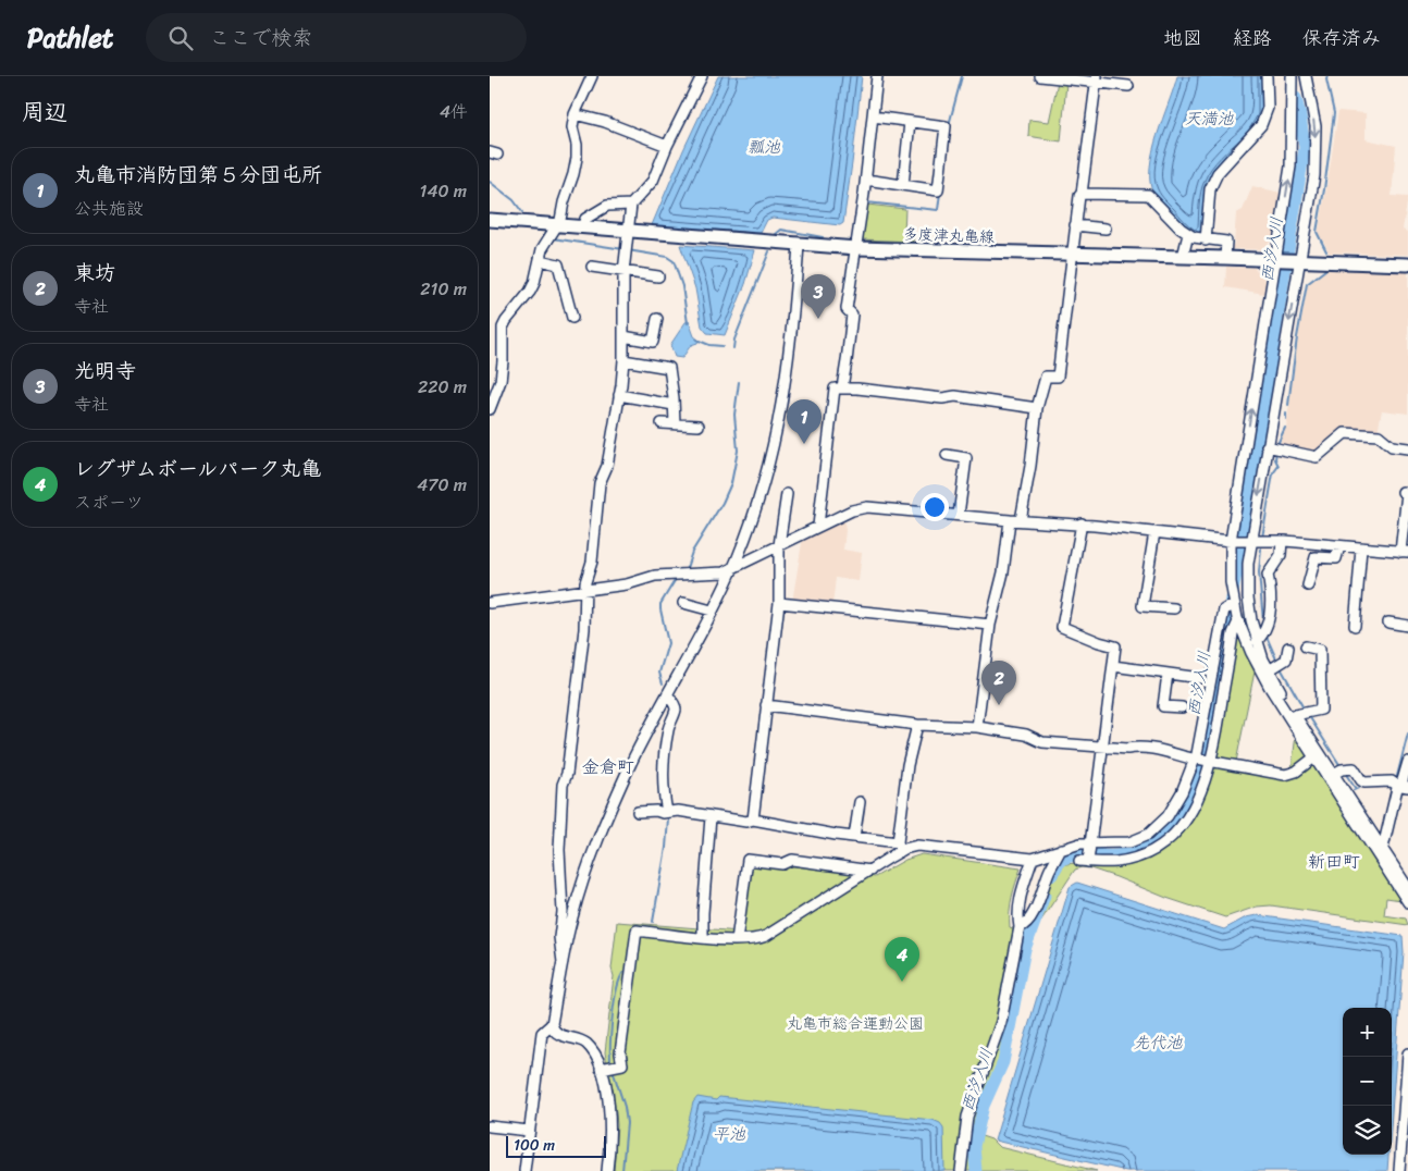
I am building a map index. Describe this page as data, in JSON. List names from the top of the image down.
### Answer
{
  "streets": {
    "main road": ["多度津丸亀線"]
  },
  "districts": ["金倉町", "新田町"],
  "water": [
    "天満池",
    "瓢池",
    "西汐入川",
    "先代池",
    "平池"
  ],
  "parks": ["丸亀市総合運動公園"],
  "scale_bar": "100 m",
  "page": {
    "header": "Pathlet",
    "search": "ここで検索",
    "nav": ["地図", "経路", "保存済み"],
    "heading": ["周辺", "4件"],
    "list": [
      {
        "mark": "1",
        "name": "丸亀市消防団第５分団屯所",
        "note": "公共施設",
        "value": "140 m"
      },
      {
        "mark": "2",
        "name": "東坊",
        "note": "寺社",
        "value": "210 m"
      },
      {
        "mark": "3",
        "name": "光明寺",
        "note": "寺社",
        "value": "220 m"
      },
      {
        "mark": "4",
        "name": "レグザムボールパーク丸亀",
        "note": "スポーツ",
        "value": "470 m"
      }
    ],
    "pins": [
      "3",
      "1",
      "2",
      "4"
    ],
    "map_buttons": ["+", "−"],
    "scale": "100 m"
  }
}
